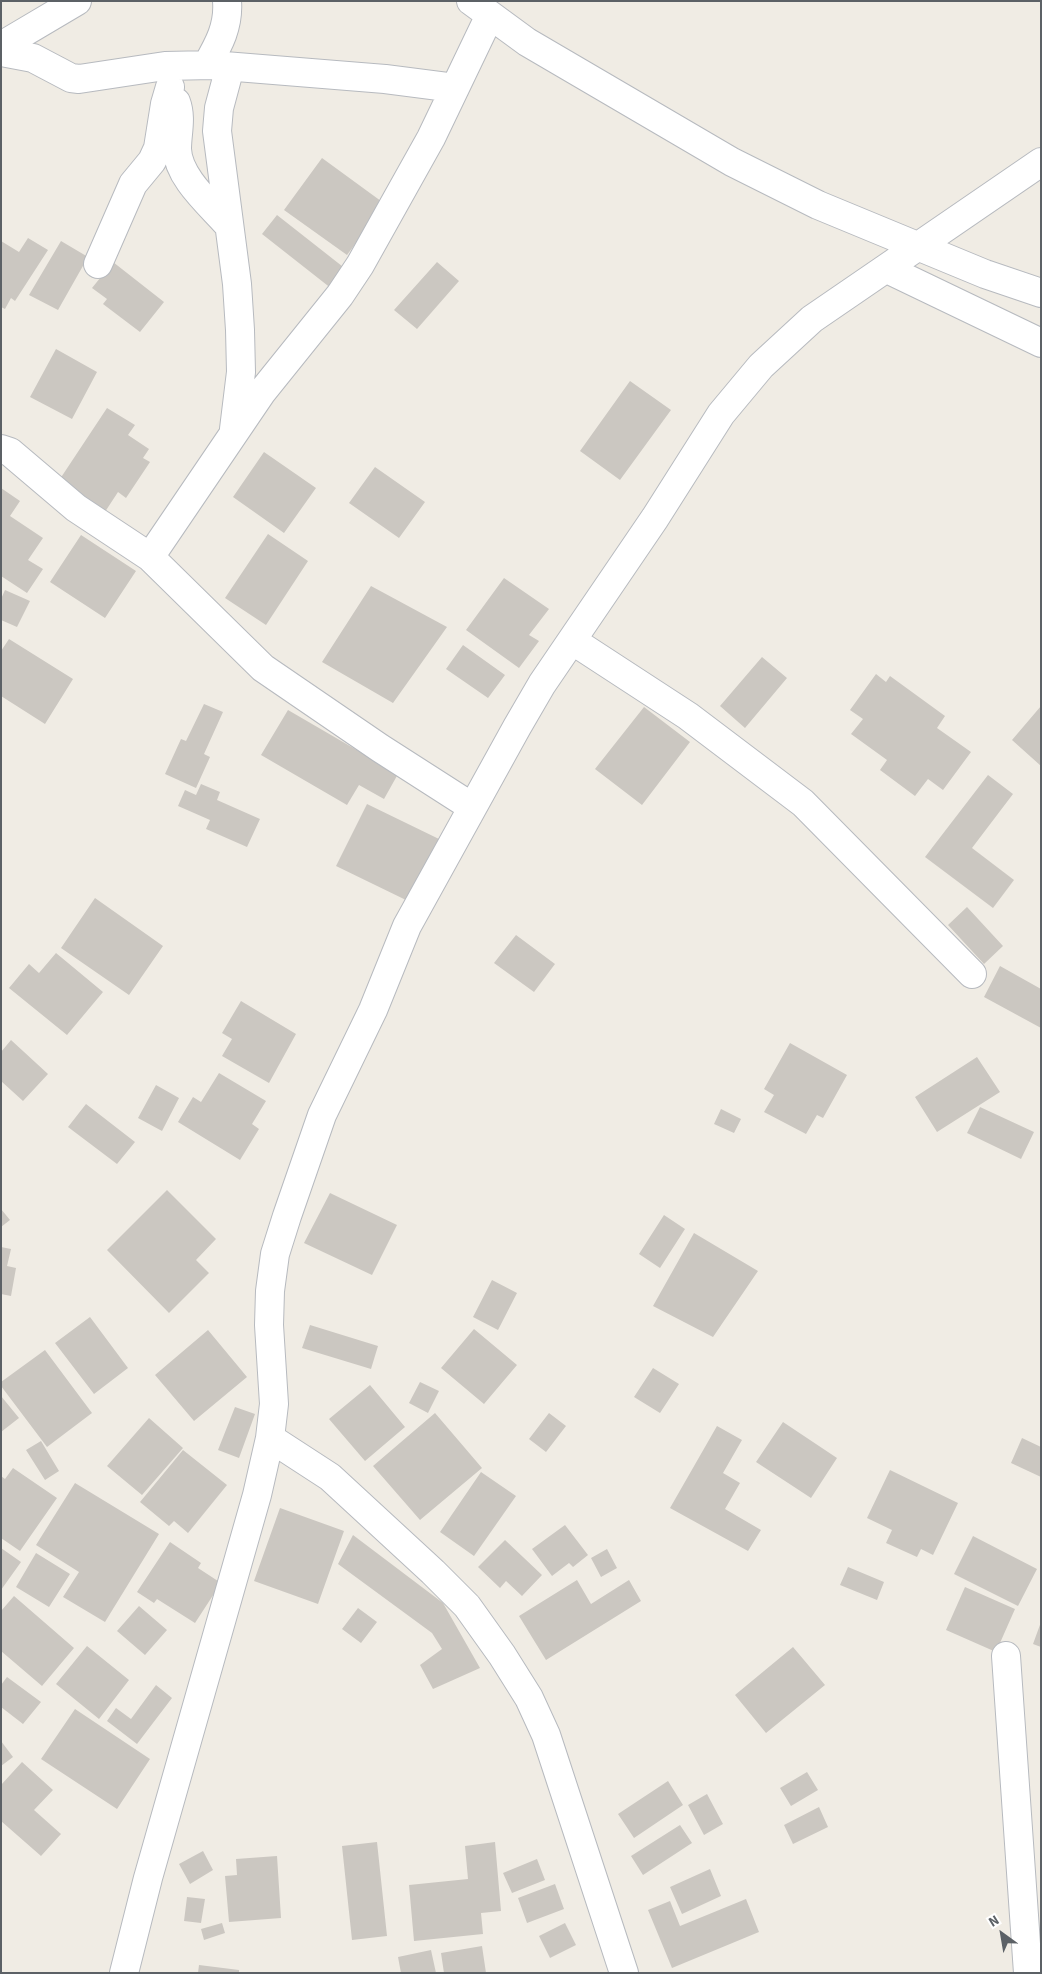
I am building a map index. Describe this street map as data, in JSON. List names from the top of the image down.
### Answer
{
  "north": "top left"
}
